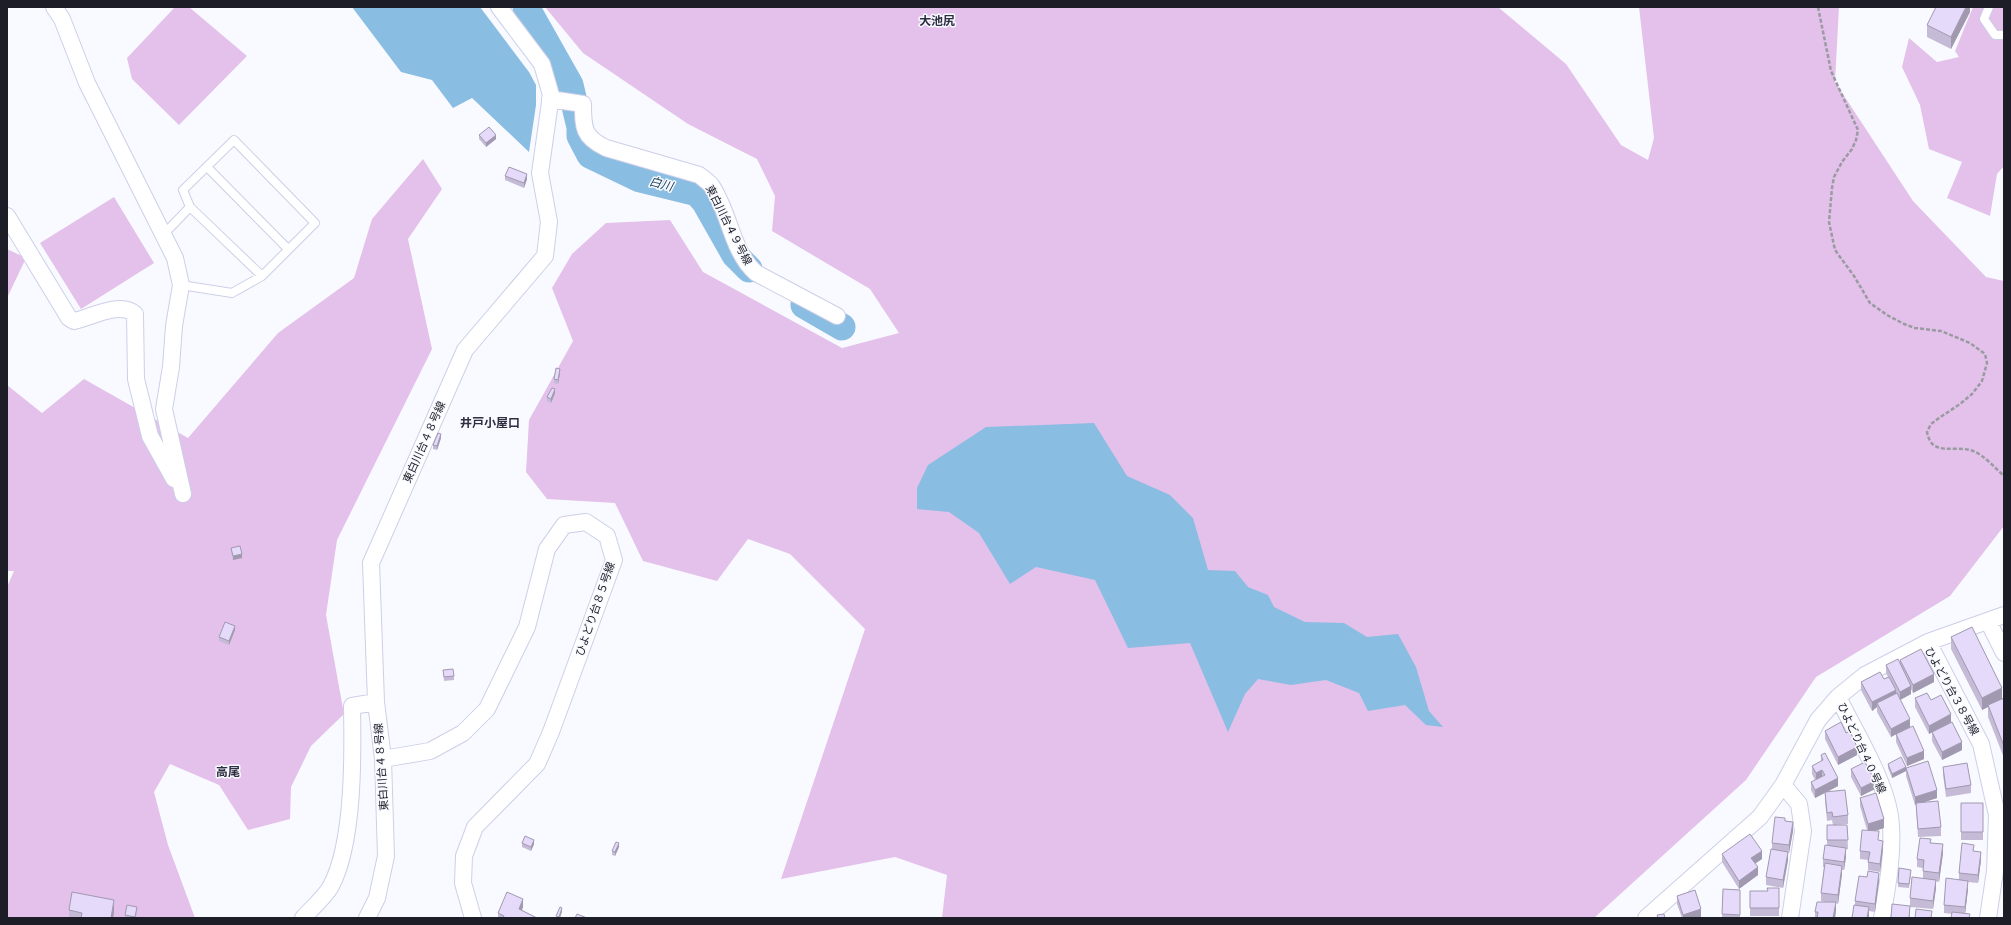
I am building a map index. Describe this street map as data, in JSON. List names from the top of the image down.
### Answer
{
  "streets": {
    "street": [
      "東白川台４９号線",
      "東白川台４８号線",
      "ひよどり台８５号線",
      "ひよどり台３８号線",
      "ひよどり台４０号線"
    ]
  },
  "crossings": [
    ["東白川台４９号線", "東白川台４８号線"],
    ["東白川台４８号線", "ひよどり台８５号線"],
    ["ひよどり台３８号線", "ひよどり台４０号線"]
  ],
  "districts": ["大池尻", "井戸小屋口", "高尾"],
  "water": ["白川"]
}
